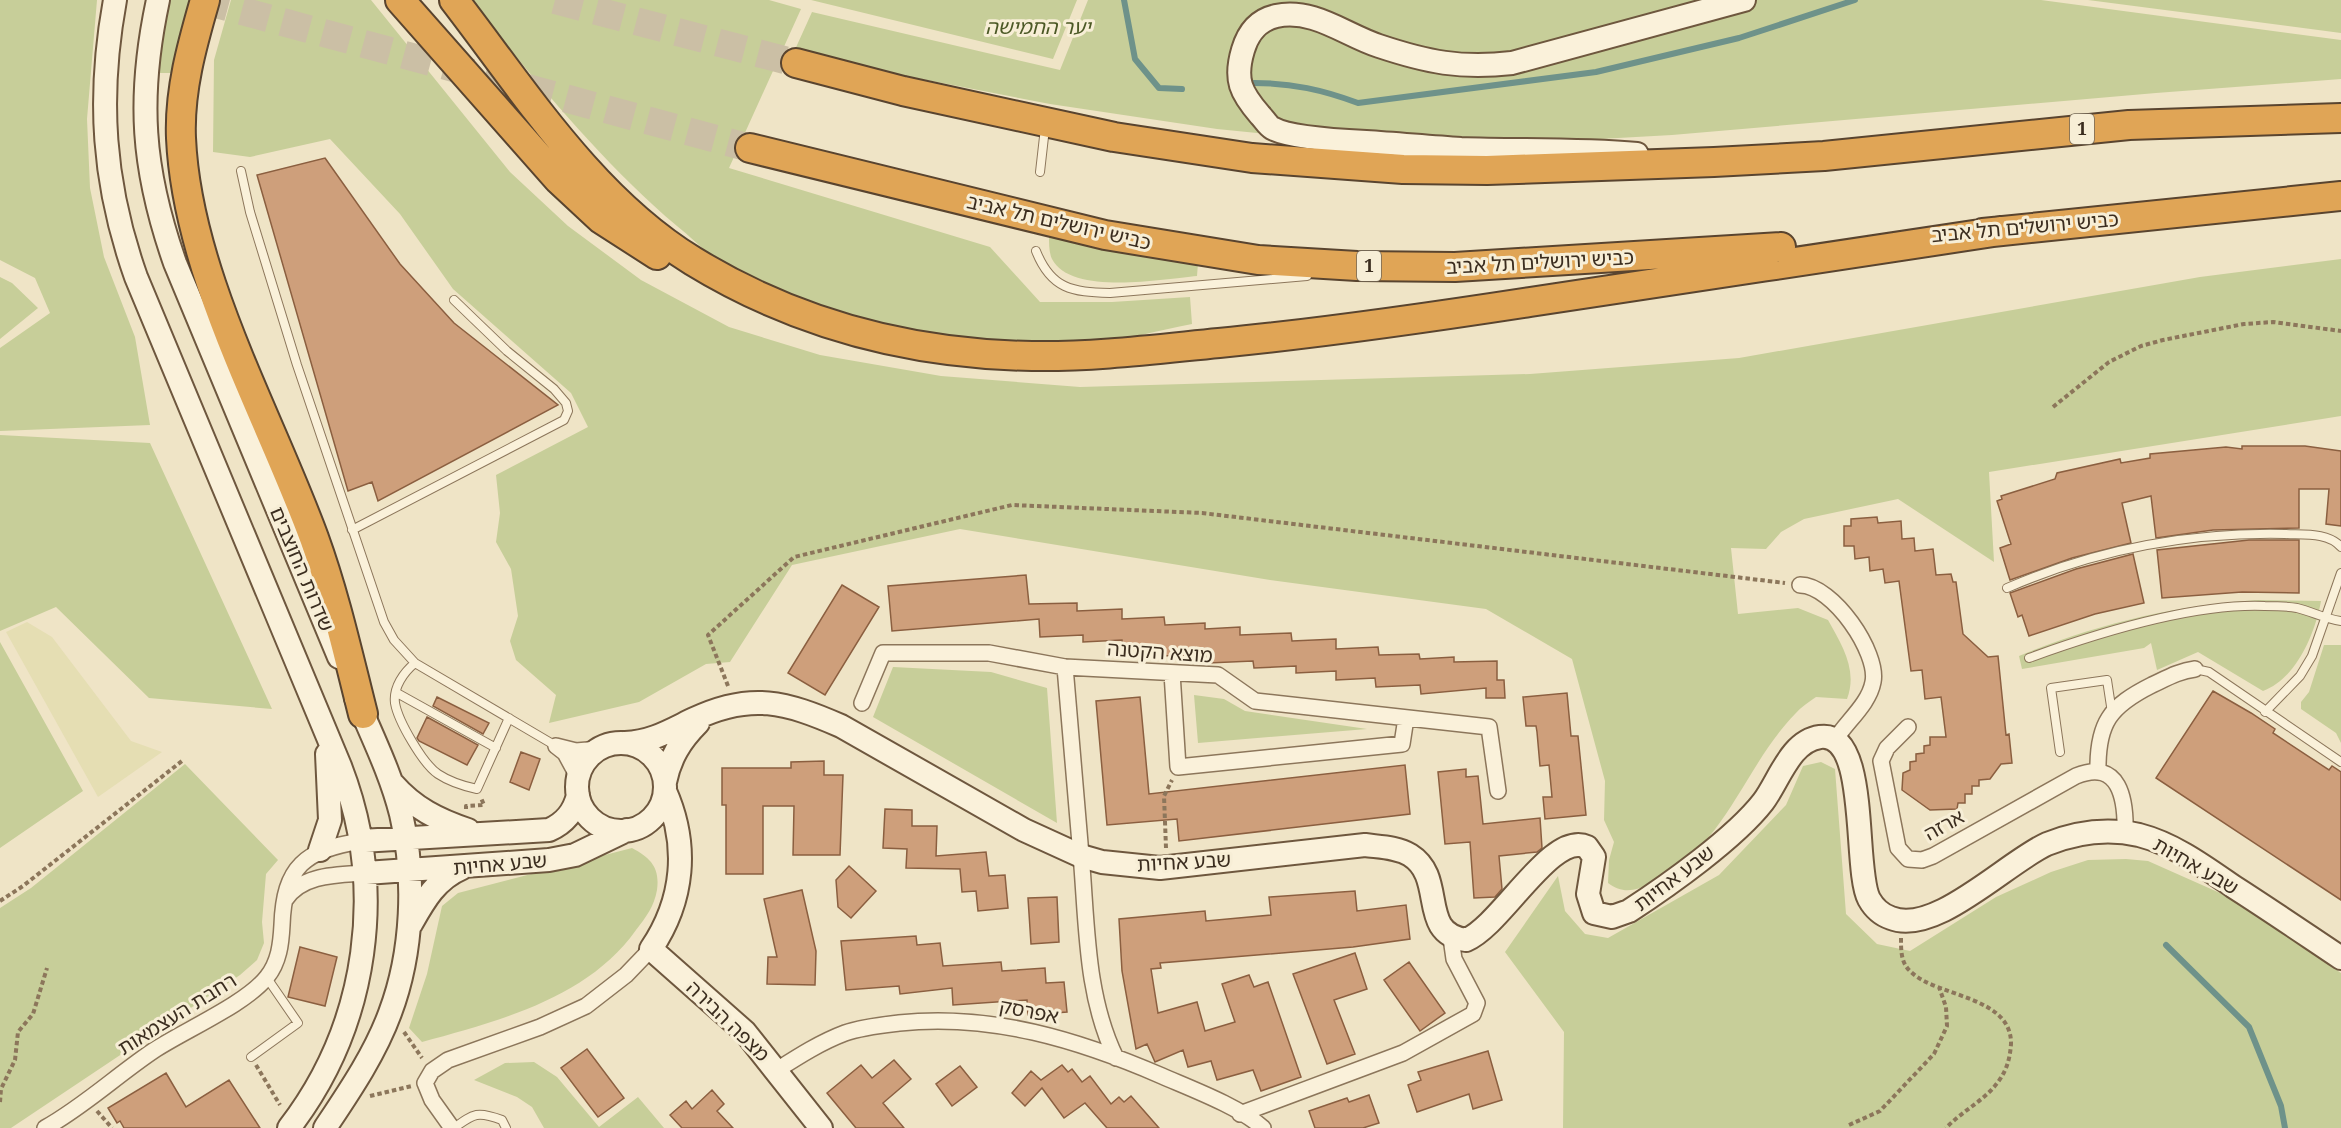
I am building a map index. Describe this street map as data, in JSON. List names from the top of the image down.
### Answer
{
  "streets": {
    "highway": ["1", "כביש ירושלים תל אביב"],
    "main road": ["שדרות החוצבים", "שבע אחיות", "מצפה הבירה"],
    "street": [
      "מוצא הקטנה",
      "ארזה",
      "אפרסק",
      "רחבת העצמאות"
    ]
  },
  "crossings": [
    ["שדרות החוצבים", "שבע אחיות"],
    ["שבע אחיות", "רחבת העצמאות"],
    ["אפרסק", "מצפה הבירה"]
  ],
  "parks": ["יער החמישה"]
}
